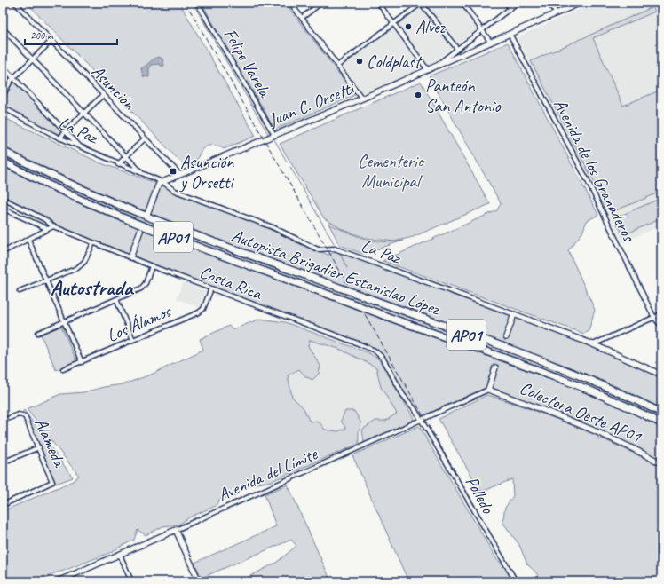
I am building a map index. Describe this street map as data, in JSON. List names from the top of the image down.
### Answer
{
  "streets": {
    "highway": ["AP01", "Autopista Brigadier Estanislao López"],
    "street": [
      "Felipe Varela",
      "Asunción",
      "Juan C. Orsetti",
      "La Paz",
      "Avenida de los Granaderos",
      "Costa Rica",
      "Los Álamos",
      "Colectora Oeste AP01",
      "Alameda",
      "Avenida del Límite",
      "Polledo"
    ]
  },
  "crossings": [
    ["Felipe Varela", "Juan C. Orsetti"],
    ["Asunción", "Juan C. Orsetti"],
    ["Juan C. Orsetti", "La Paz"],
    ["Juan C. Orsetti", "Avenida de los Granaderos"],
    ["Costa Rica", "Los Álamos"],
    ["Costa Rica", "Avenida del Límite"],
    ["Costa Rica", "Polledo"],
    ["Colectora Oeste AP01", "Avenida del Límite"],
    ["Avenida del Límite", "Polledo"]
  ],
  "districts": ["Autostrada"],
  "parks": ["Cementerio Municipal"],
  "places": {
    "other": ["Alvez", "Coldplast", "Panteón San Antonio"],
    "transit": ["Asunción y Orsetti"]
  },
  "scale_bar": "200 m"
}
